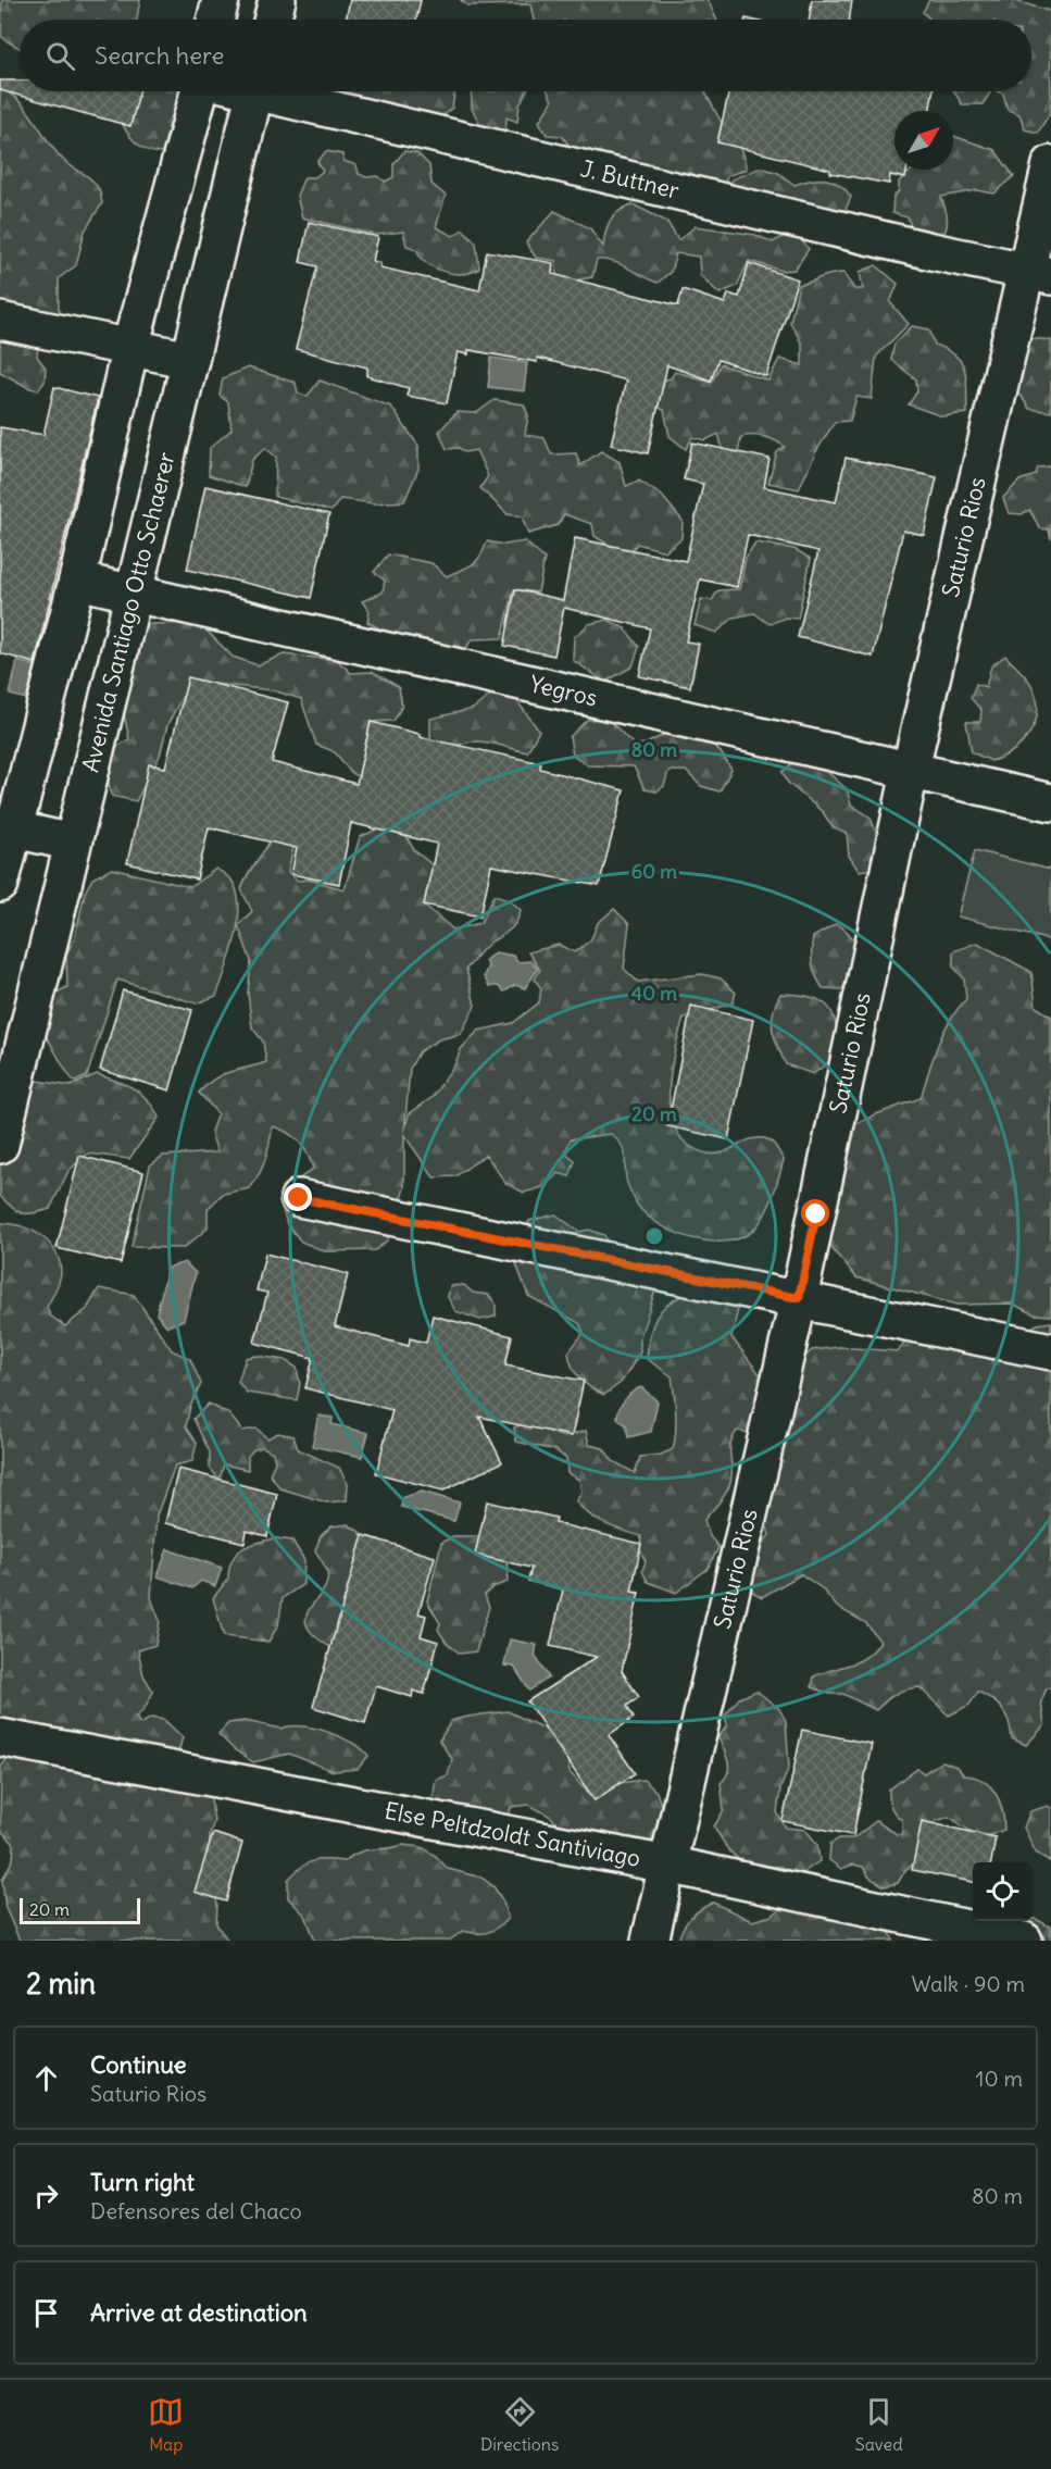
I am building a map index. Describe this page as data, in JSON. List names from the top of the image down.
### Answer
{
  "streets": {
    "street": [
      "J. Buttner",
      "Saturio Rios",
      "Avenida Santiago Otto Schaerer",
      "Yegros",
      "Else Peltdzoldt Santiviago"
    ]
  },
  "crossings": [
    ["J. Buttner", "Saturio Rios"],
    ["Saturio Rios", "Yegros"],
    ["Saturio Rios", "Else Peltdzoldt Santiviago"],
    ["Avenida Santiago Otto Schaerer", "Yegros"]
  ],
  "scale_bar": "20 m",
  "north": "top right",
  "page": {
    "search": "Search here",
    "scale": "20 m",
    "heading": ["2 min", "Walk · 90 m"],
    "list": [
      ["Continue", "Saturio Rios", "10 m"],
      ["Turn right", "Defensores del Chaco", "80 m"],
      "Arrive at destination"
    ],
    "nav": ["Map", "Directions", "Saved"]
  },
  "rings": [
    "80 m",
    "60 m",
    "40 m",
    "20 m"
  ]
}
